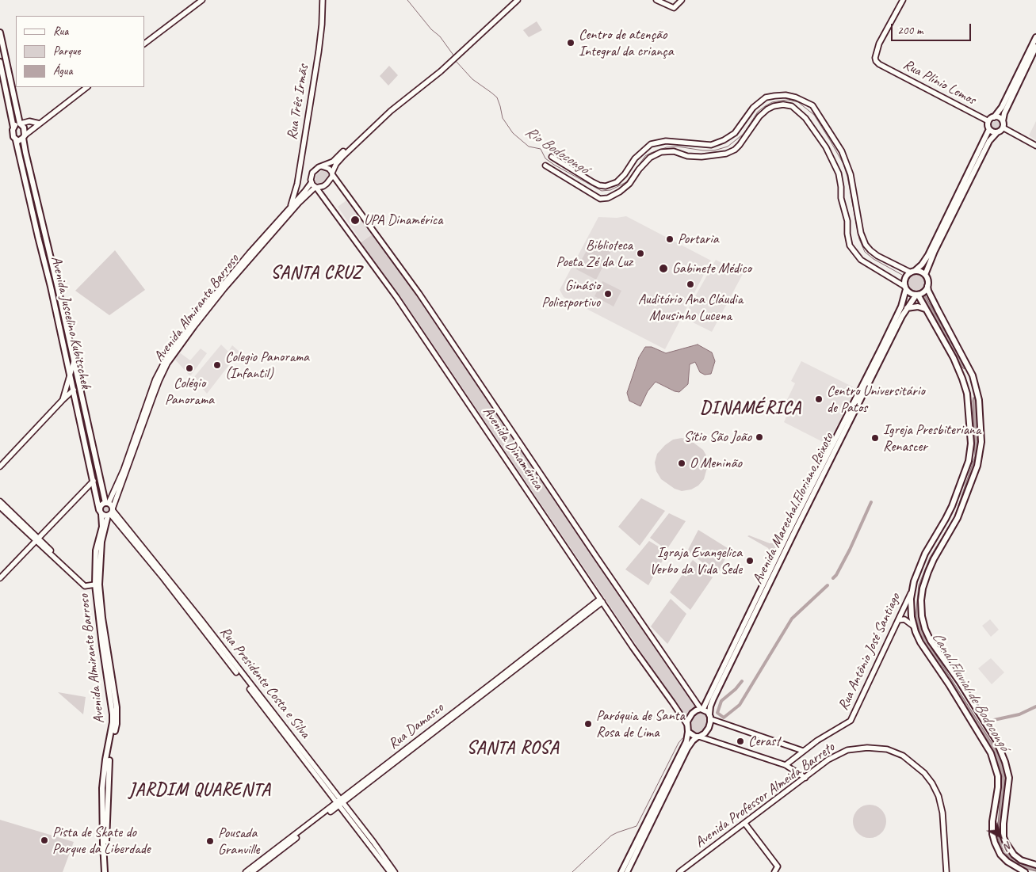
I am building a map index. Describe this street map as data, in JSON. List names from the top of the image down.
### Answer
{
  "streets": {
    "main road": ["Avenida Almirante Barroso", "Avenida Juscelino Kubitschek", "Avenida Marechal Floriano Peixoto"],
    "street": [
      "Rua Plínio Lemos",
      "Rua Três Irmãs",
      "Avenida Dinamérica",
      "Rua Antônio José Santiago",
      "Rua Presidente Costa e Silva",
      "Rua Damasco",
      "Avenida Professor Almeida Barreto"
    ]
  },
  "crossings": [
    ["Rua Três Irmãs", "Avenida Almirante Barroso"],
    ["Avenida Almirante Barroso", "Avenida Juscelino Kubitschek"],
    ["Avenida Almirante Barroso", "Avenida Dinamérica"],
    ["Avenida Almirante Barroso", "Rua Presidente Costa e Silva"],
    ["Avenida Dinamérica", "Avenida Marechal Floriano Peixoto"],
    ["Avenida Dinamérica", "Rua Damasco"],
    ["Rua Presidente Costa e Silva", "Rua Damasco"]
  ],
  "districts": [
    "SANTA CRUZ",
    "DINAMÉRICA",
    "SANTA ROSA",
    "JARDIM QUARENTA"
  ],
  "water": ["Rio Bodocongó", "Canal Fluvial de Bodocongó"],
  "places": [
    "Centro de atenção Integral da criança",
    "UPA Dinamérica",
    "Portaria",
    "Biblioteca Poeta Zé da Luz",
    "Gabinete Médico",
    "Auditório Ana Cláudia Mousinho Lucena",
    "Ginásio Poliesportivo",
    "Colegio Panorama (Infantil)",
    "Colégio Panorama",
    "Centro Universitário de Patos",
    "Sítio São João",
    "Igreja Presbiteriana Renascer",
    "O Meninão",
    "Igraja Evangelica Verbo da Vida Sede",
    "Paróquia de Santa Rosa de Lima",
    "Cerast",
    "Pista de Skate do Parque da Liberdade",
    "Pousada Granville"
  ],
  "legend": ["Rua", "Parque", "Água"],
  "scale_bar": "200 m",
  "north": "bottom right"
}
